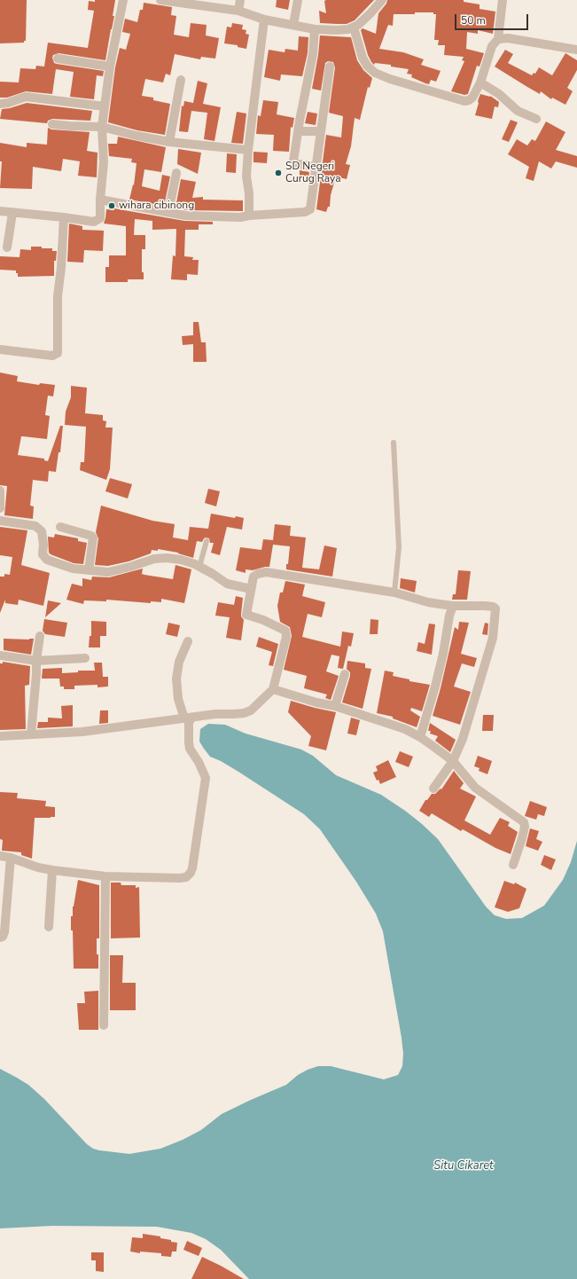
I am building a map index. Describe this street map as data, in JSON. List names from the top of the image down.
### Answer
{
  "water": ["Situ Cikaret"],
  "places": ["SD Negeri Curug Raya", "wihara cibinong"],
  "scale_bar": "50 m"
}
